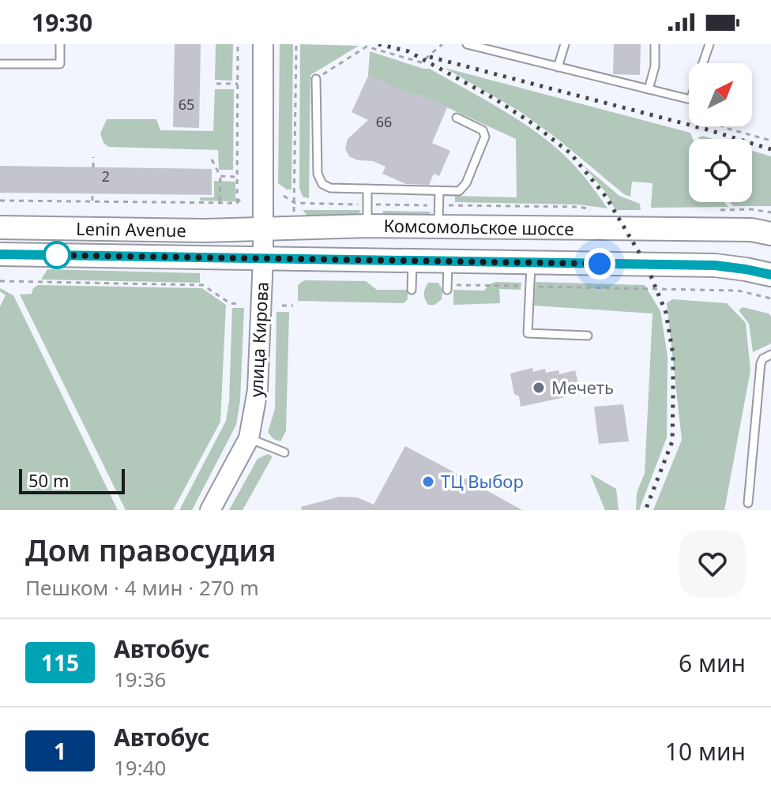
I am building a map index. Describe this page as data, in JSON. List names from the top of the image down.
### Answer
{
  "streets": {
    "main road": ["Комсомольское шоссе", "Lenin Avenue", "улица Кирова"]
  },
  "crossings": [
    ["Комсомольское шоссе", "Lenin Avenue"],
    ["Комсомольское шоссе", "улица Кирова"],
    ["Lenin Avenue", "улица Кирова"]
  ],
  "places": ["Мечеть", "ТЦ Выбор"],
  "lines": ["bus line 115"],
  "house_numbers": ["65", "66", "2"],
  "scale_bar": "50 m",
  "north": "top right",
  "page": {
    "status": "19:30",
    "scale": "50 m",
    "heading": ["Дом правосудия", "Пешком · 4 мин · 270 m"],
    "list": [
      {
        "mark": "115",
        "name": "Автобус",
        "note": "19:36",
        "value": "6 мин"
      },
      {
        "mark": "1",
        "name": "Автобус",
        "note": "19:40",
        "value": "10 мин"
      }
    ]
  }
}
